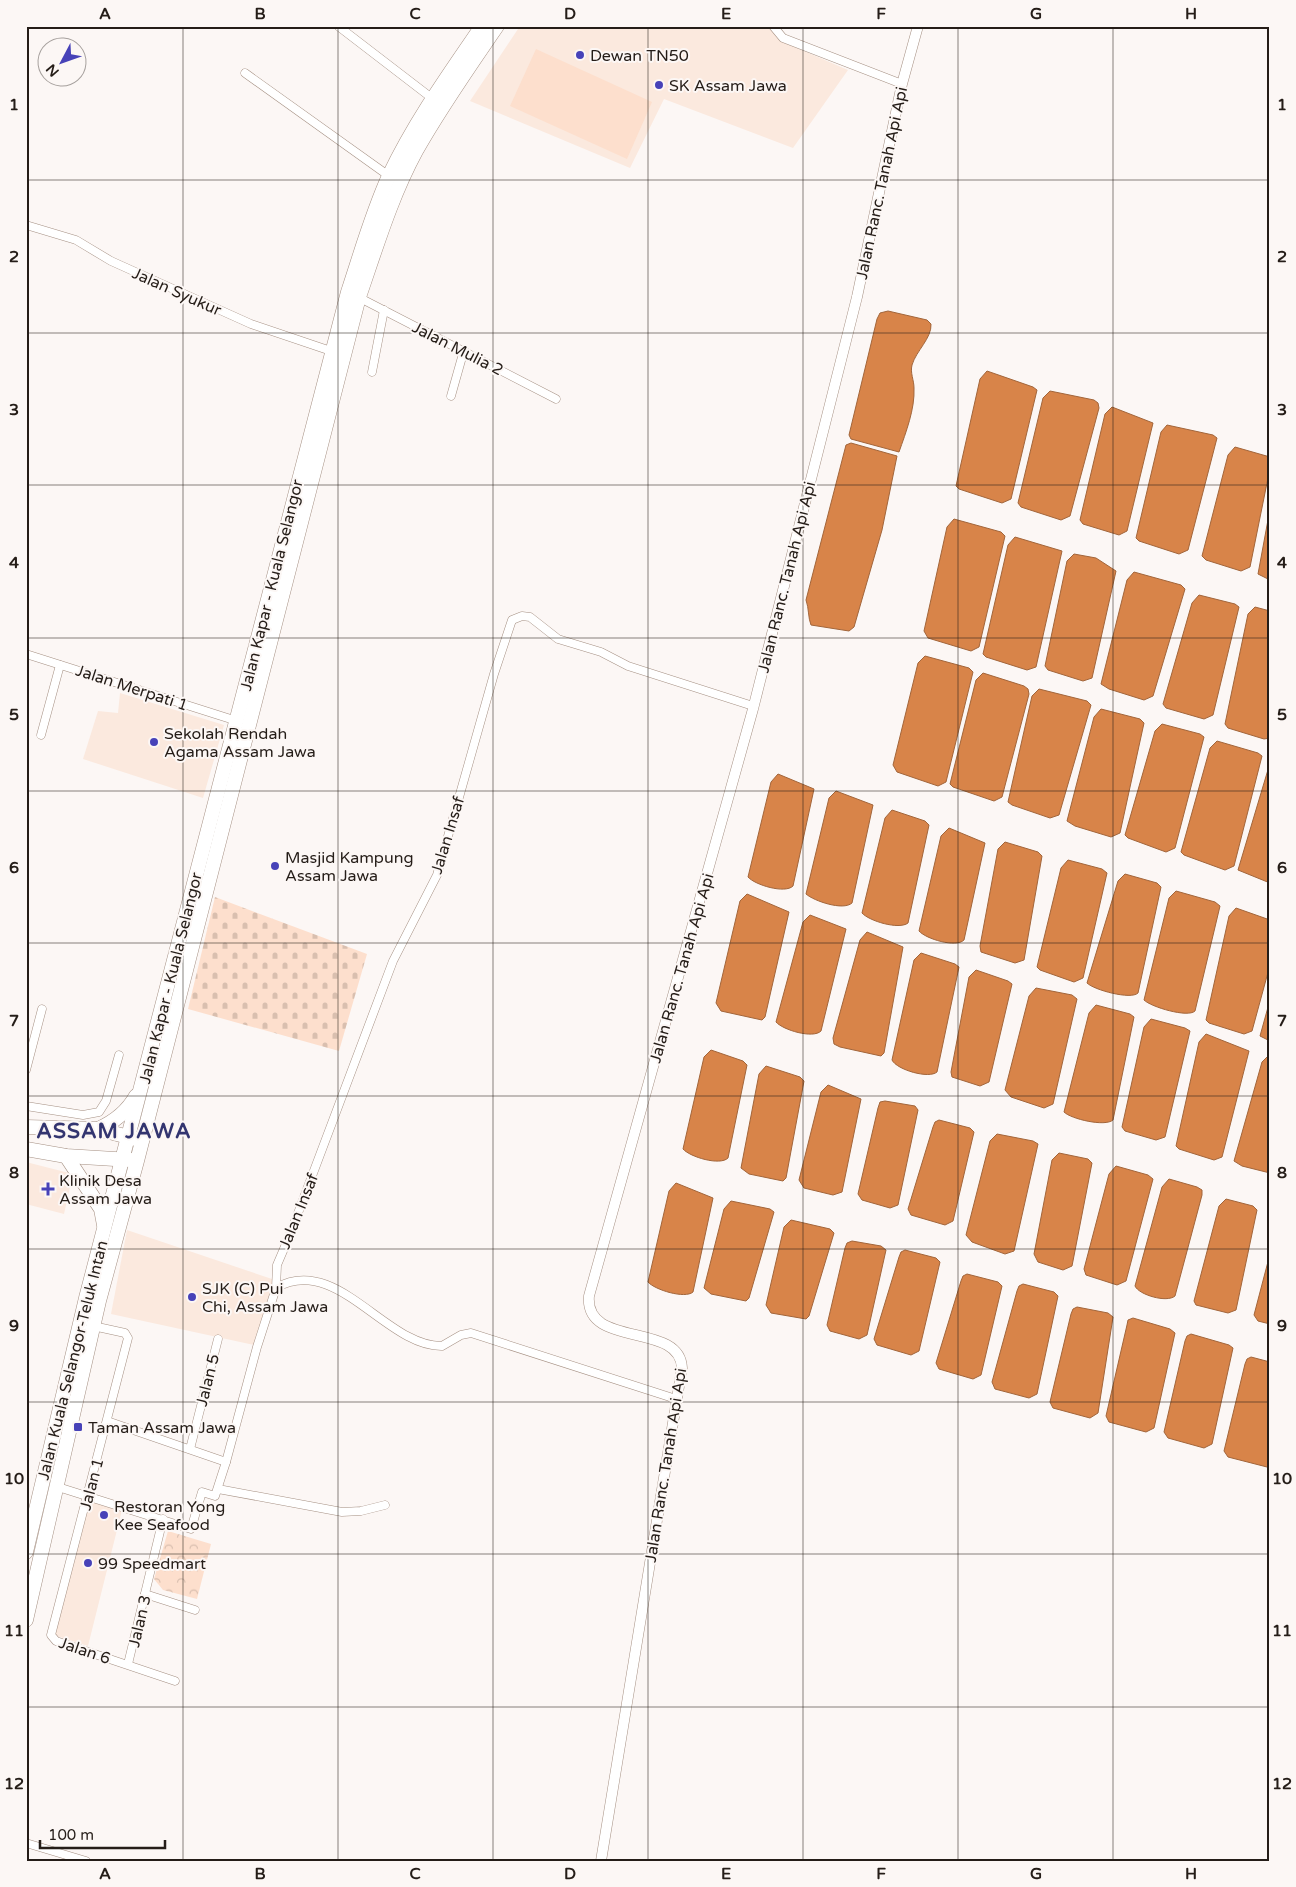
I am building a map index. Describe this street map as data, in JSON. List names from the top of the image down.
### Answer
{
  "streets": {
    "highway": ["Jalan Kapar - Kuala Selangor", "Jalan Kuala Selangor-Teluk Intan"],
    "street": [
      "Jalan Ranc. Tanah Api Api",
      "Jalan Syukur",
      "Jalan Mulia 2",
      "Jalan Merpati 1",
      "Jalan Insaf",
      "Jalan 5",
      "Jalan 1",
      "Jalan 3",
      "Jalan 6"
    ]
  },
  "crossings": [
    ["Jalan Ranc. Tanah Api Api", "Jalan Insaf"],
    ["Jalan Syukur", "Jalan Kapar - Kuala Selangor"],
    ["Jalan Mulia 2", "Jalan Kapar - Kuala Selangor"],
    ["Jalan Kapar - Kuala Selangor", "Jalan Merpati 1"],
    ["Jalan Kapar - Kuala Selangor", "Jalan Kuala Selangor-Teluk Intan"],
    ["Jalan Kuala Selangor-Teluk Intan", "Jalan 1"],
    ["Jalan 1", "Jalan 6"],
    ["Jalan 3", "Jalan 6"]
  ],
  "districts": ["ASSAM JAWA"],
  "places": {
    "other": [
      "Dewan TN50",
      "SK Assam Jawa",
      "Sekolah Rendah Agama Assam Jawa",
      "Masjid Kampung Assam Jawa",
      "SJK (C) Pui Chi, Assam Jawa",
      "Restoran Yong Kee Seafood",
      "99 Speedmart"
    ],
    "health": ["Klinik Desa Assam Jawa"],
    "transit": ["Taman Assam Jawa"]
  },
  "scale_bar": "100 m",
  "north": "bottom left",
  "grid": {
    "columns": [
      "A",
      "B",
      "C",
      "D",
      "E",
      "F",
      "G",
      "H"
    ],
    "rows": [
      "1",
      "2",
      "3",
      "4",
      "5",
      "6",
      "7",
      "8",
      "9",
      "10",
      "11",
      "12"
    ]
  }
}
